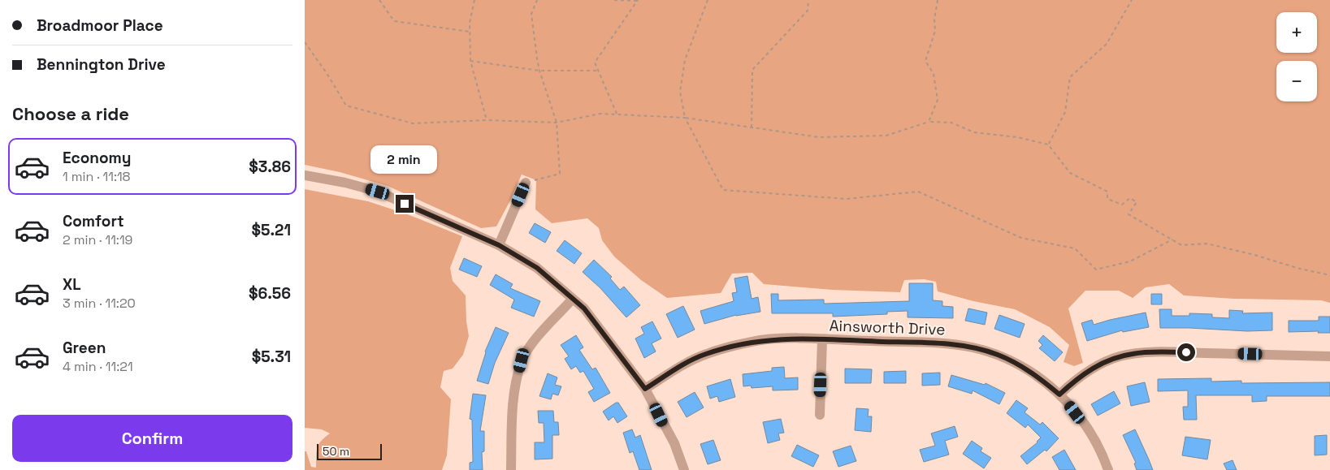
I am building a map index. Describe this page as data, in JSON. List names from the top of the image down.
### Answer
{
  "streets": {
    "street": ["Ainsworth Drive"]
  },
  "scale_bar": "50 m",
  "page": {
    "banner": ["Broadmoor Place", "Bennington Drive"],
    "map_buttons": ["+", "−"],
    "heading": "Choose a ride",
    "list": [
      {
        "name": "Economy",
        "note": "1 min · 11:18",
        "value": "$3.86"
      },
      {
        "name": "Comfort",
        "note": "2 min · 11:19",
        "value": "$5.21"
      },
      {
        "name": "XL",
        "note": "3 min · 11:20",
        "value": "$6.56"
      },
      {
        "name": "Green",
        "note": "4 min · 11:21",
        "value": "$5.31"
      }
    ],
    "bubble": "2 min",
    "buttons": "Confirm",
    "scale": "50 m"
  }
}
